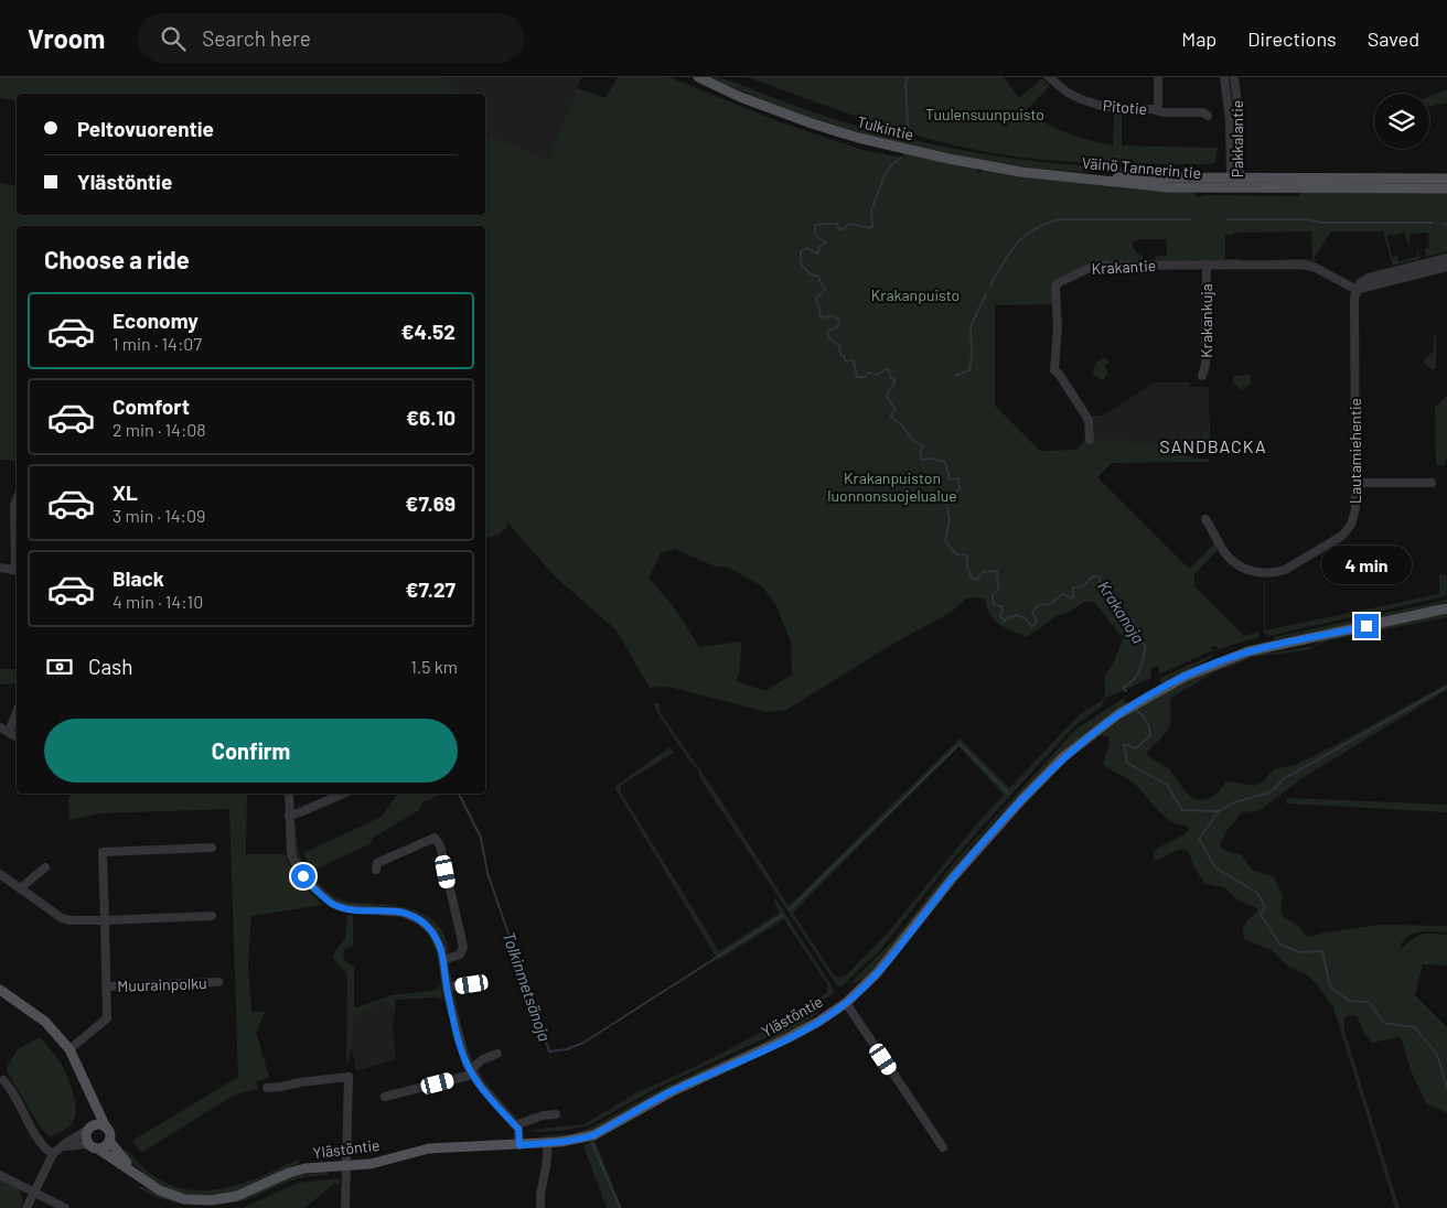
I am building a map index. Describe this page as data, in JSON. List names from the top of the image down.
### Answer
{
  "streets": {
    "main road": ["Tulkintie", "Väinö Tannerin tie", "Ylästöntie"],
    "street": [
      "Pitotie",
      "Pakkalantie",
      "Krakantie",
      "Krakankuja",
      "Lautamiehentie",
      "Muurainpolku"
    ]
  },
  "crossings": [
    ["Tulkintie", "Väinö Tannerin tie"],
    ["Pakkalantie", "Väinö Tannerin tie"],
    ["Krakantie", "Krakankuja"],
    ["Krakantie", "Lautamiehentie"]
  ],
  "districts": ["SANDBACKA"],
  "water": ["Krakanoja", "Tolkinmetsänoja"],
  "parks": ["Tuulensuunpuisto", "Krakanpuisto", "Krakanpuiston luonnonsuojelualue"],
  "page": {
    "header": "Vroom",
    "search": "Search here",
    "nav": ["Map", "Directions", "Saved"],
    "banner": ["Peltovuorentie", "Ylästöntie"],
    "heading": "Choose a ride",
    "list": [
      {
        "name": "Economy",
        "note": "1 min · 14:07",
        "value": "€4.52"
      },
      {
        "name": "Comfort",
        "note": "2 min · 14:08",
        "value": "€6.10"
      },
      {
        "name": "XL",
        "note": "3 min · 14:09",
        "value": "€7.69"
      },
      {
        "name": "Black",
        "note": "4 min · 14:10",
        "value": "€7.27"
      }
    ],
    "bubble": "4 min",
    "pay": ["Cash", "1.5 km"],
    "buttons": "Confirm"
  }
}
